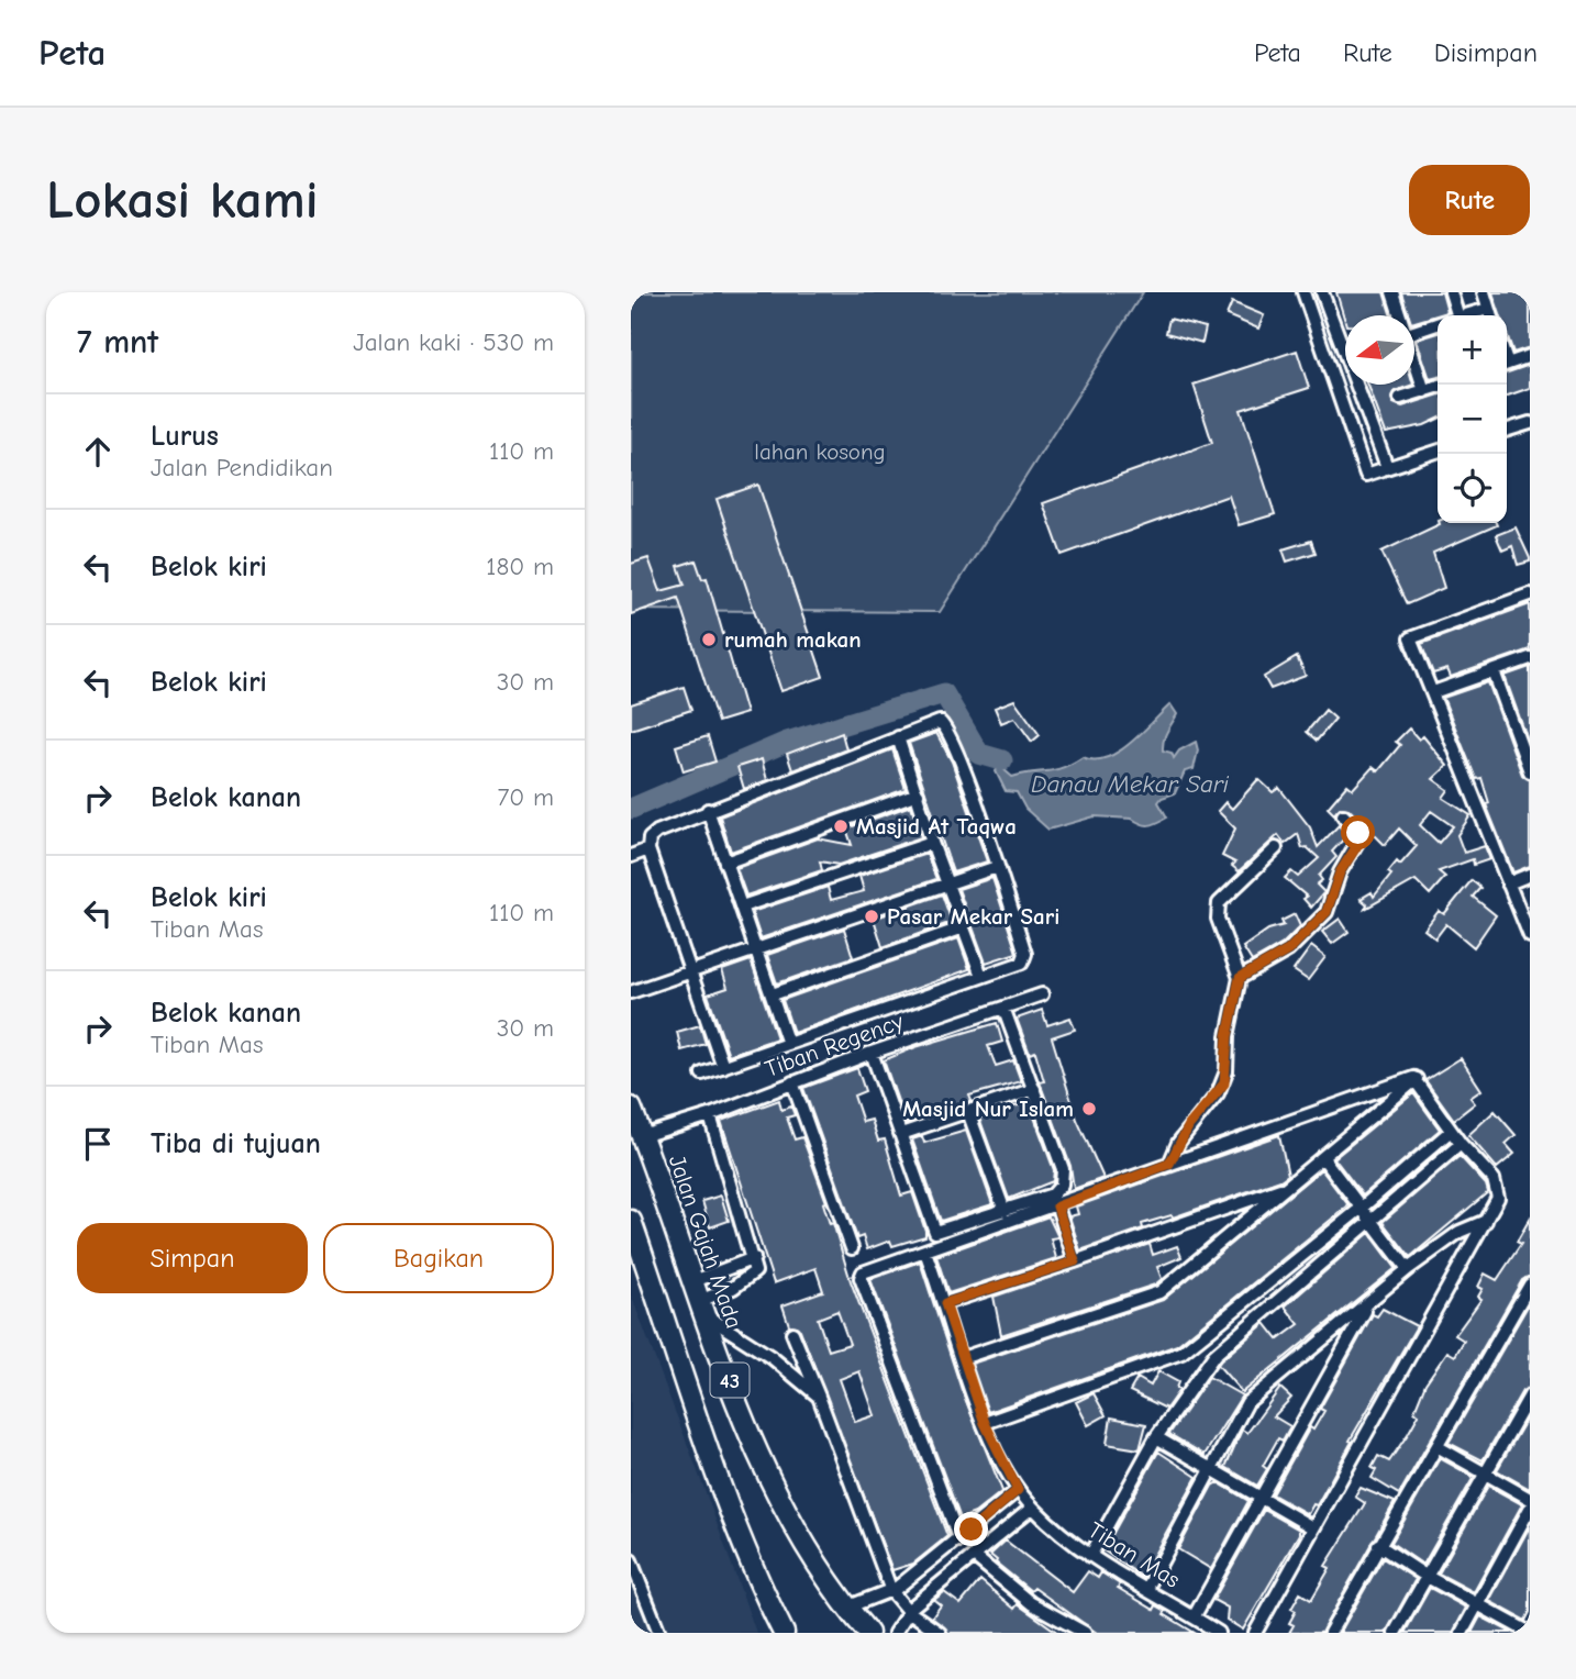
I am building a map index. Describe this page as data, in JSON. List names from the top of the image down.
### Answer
{
  "streets": {
    "highway": ["Jalan Gajah Mada", "43"],
    "street": ["Tiban Regency", "Tiban Mas"]
  },
  "crossings": [
    ["Tiban Regency", "Jalan Gajah Mada"]
  ],
  "water": ["Danau Mekar Sari"],
  "parks": ["lahan kosong"],
  "places": [
    "rumah makan",
    "Masjid At Taqwa",
    "Pasar Mekar Sari",
    "Masjid Nur Islam"
  ],
  "north": "left",
  "page": {
    "header": "Peta",
    "nav": ["Peta", "Rute", "Disimpan"],
    "buttons": [
      "Rute",
      ["Simpan", "Bagikan"]
    ],
    "title": "Lokasi kami",
    "heading": ["7 mnt", "Jalan kaki · 530 m"],
    "map_buttons": ["+", "−"],
    "list": [
      ["Lurus", "Jalan Pendidikan", "110 m"],
      ["Belok kiri", "180 m"],
      ["Belok kiri", "30 m"],
      ["Belok kanan", "70 m"],
      ["Belok kiri", "Tiban Mas", "110 m"],
      ["Belok kanan", "Tiban Mas", "30 m"],
      "Tiba di tujuan"
    ]
  }
}
